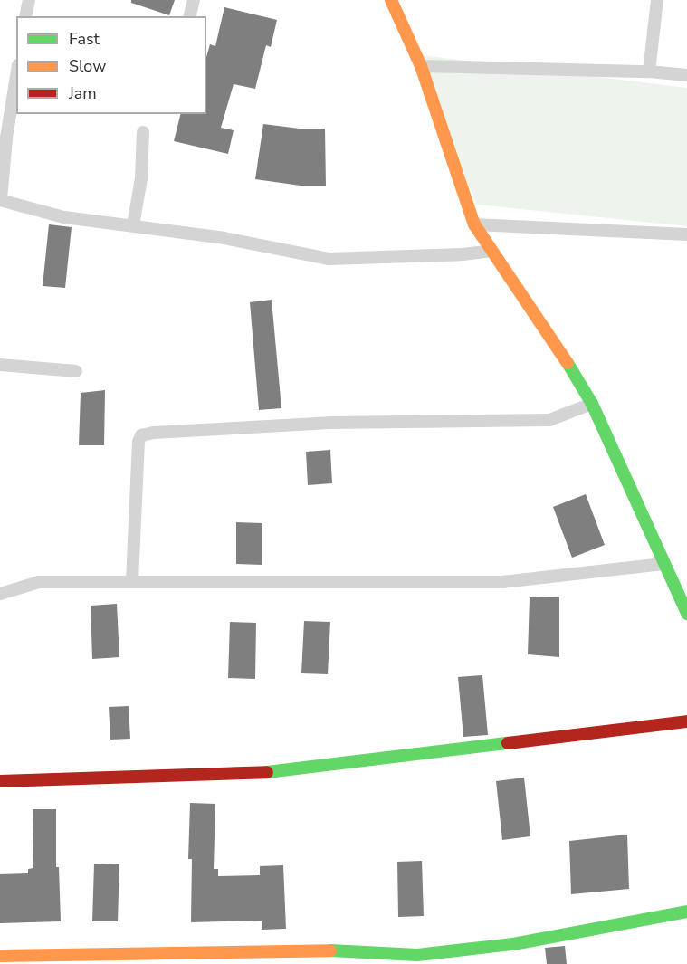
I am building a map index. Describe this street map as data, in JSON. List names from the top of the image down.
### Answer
{
  "legend": ["Fast", "Slow", "Jam"]
}
